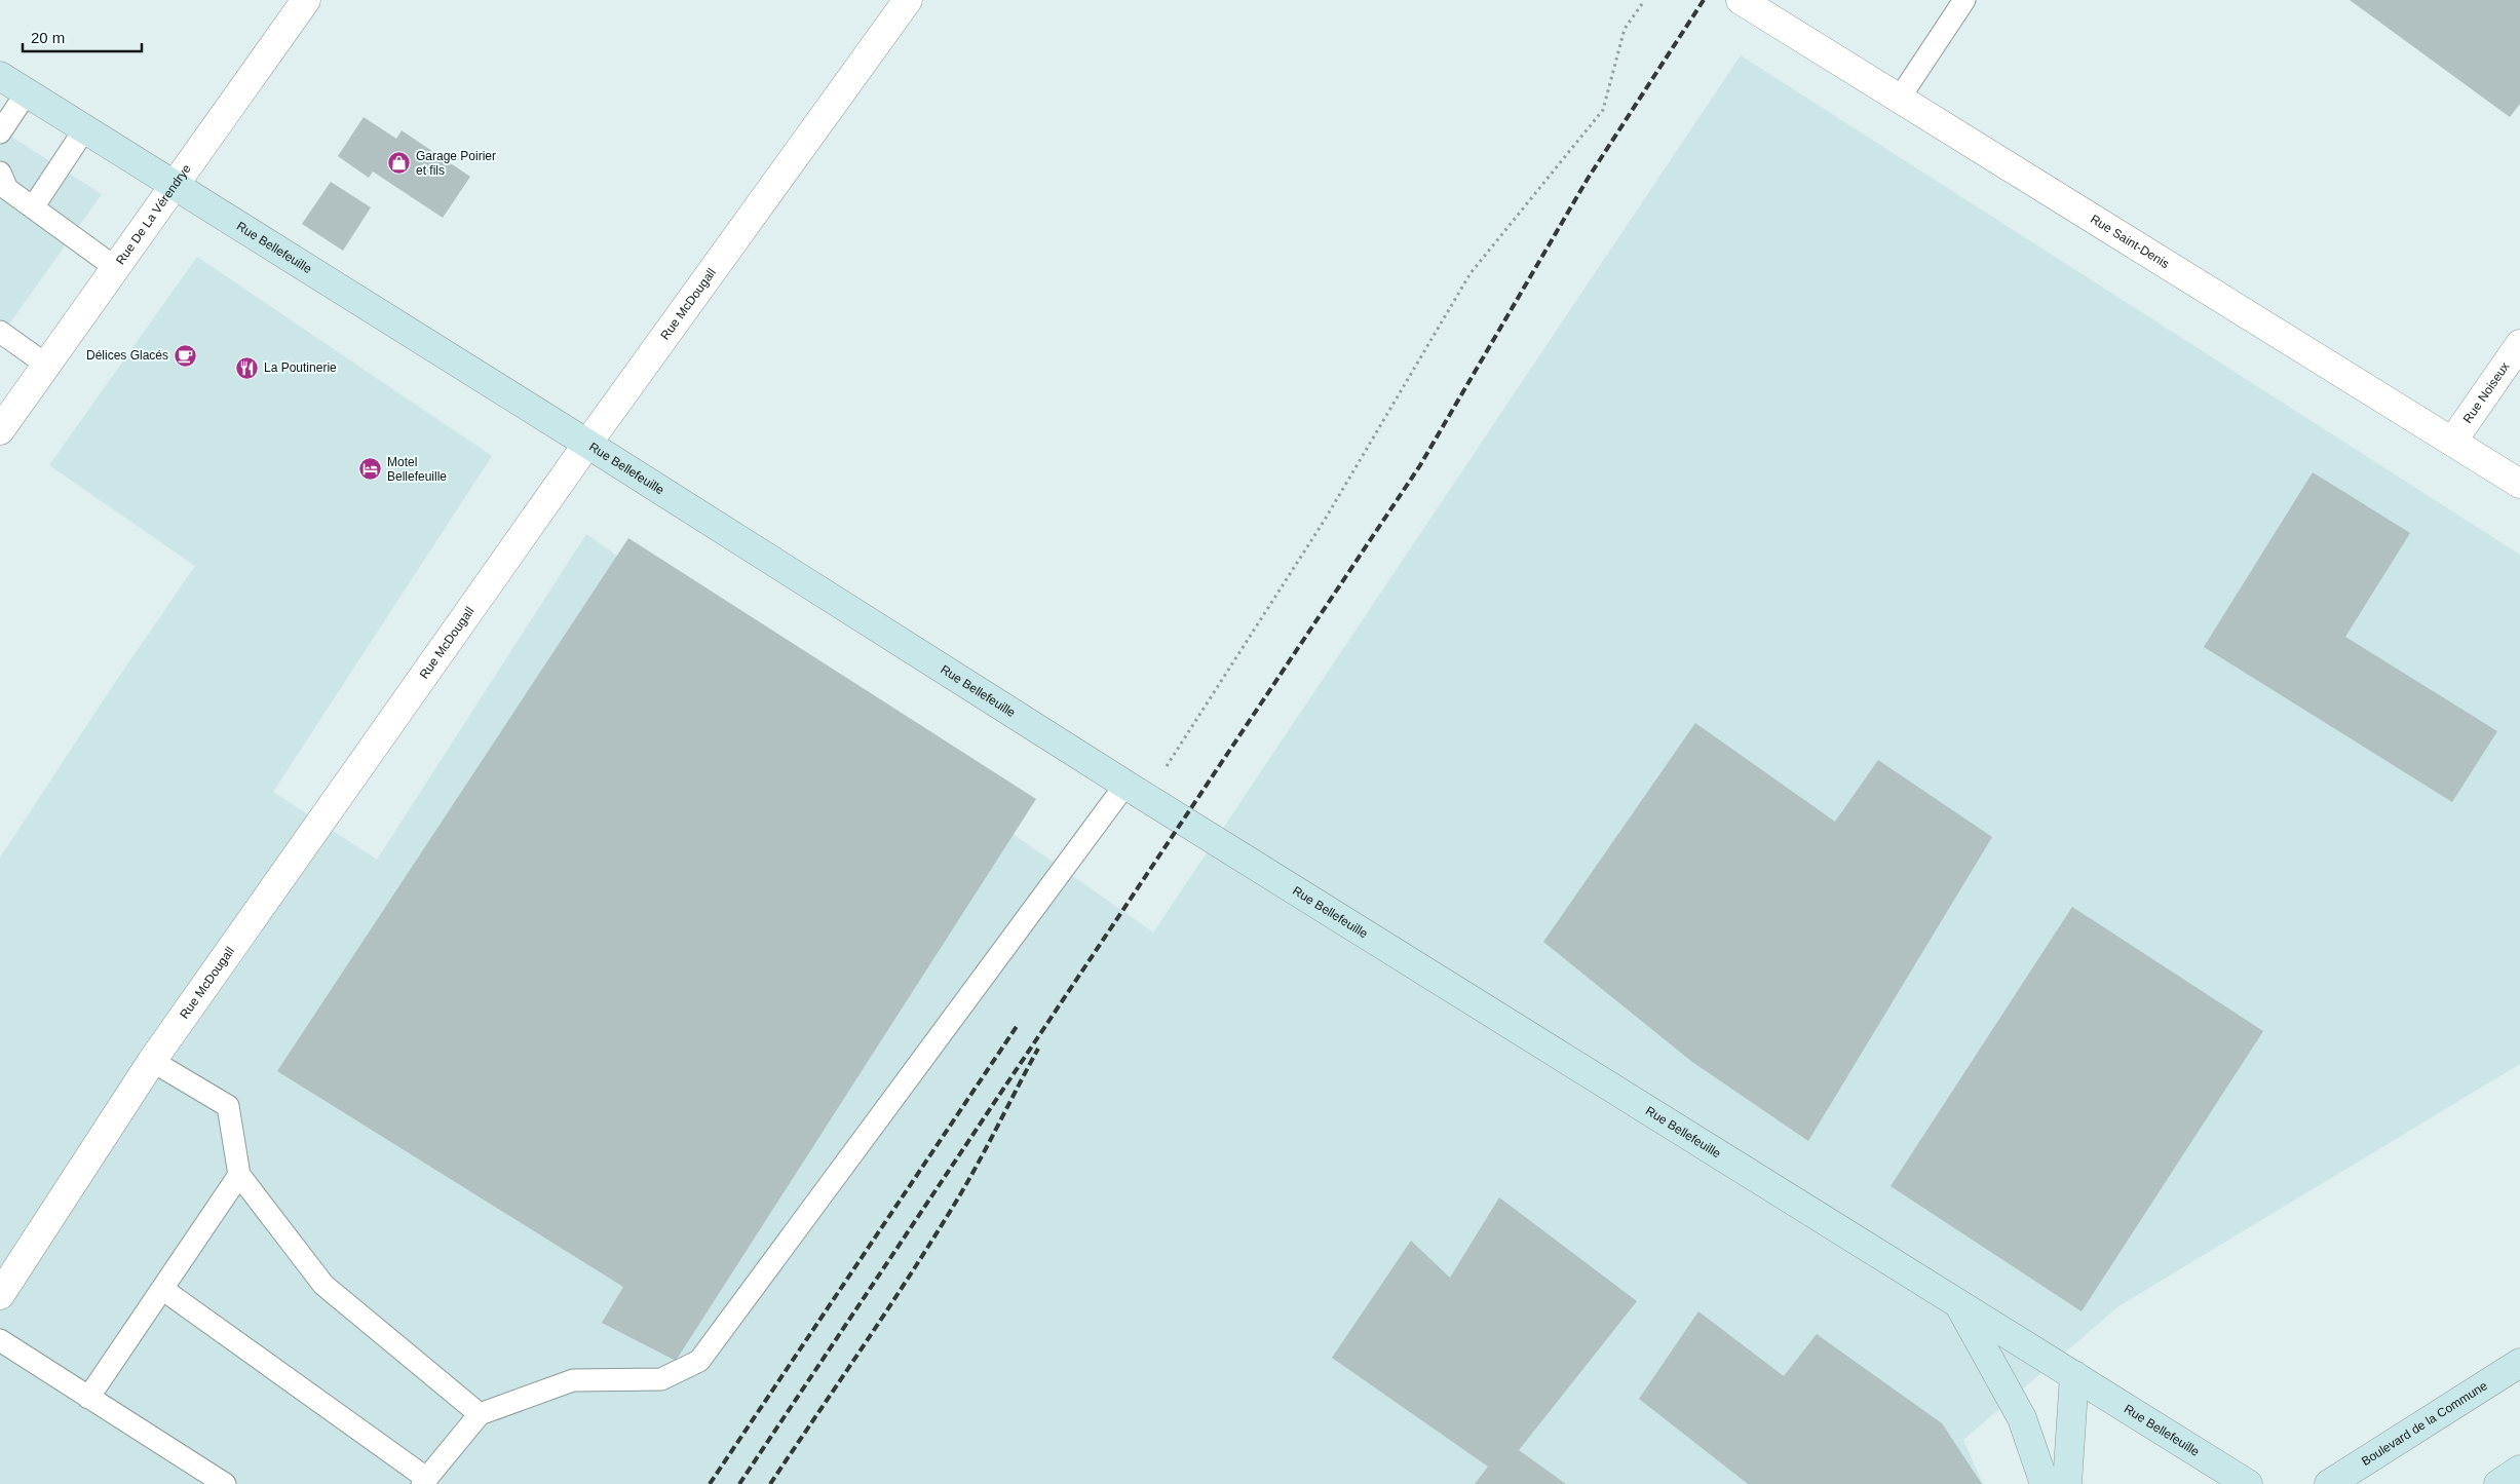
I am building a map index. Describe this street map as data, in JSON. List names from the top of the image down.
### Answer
{
  "streets": {
    "main road": ["Rue Bellefeuille", "Boulevard de la Commune"],
    "street": [
      "Rue De La Vérendrye",
      "Rue Saint-Denis",
      "Rue McDougall",
      "Rue Noiseux"
    ]
  },
  "crossings": [
    ["Rue De La Vérendrye", "Rue Bellefeuille"],
    ["Rue Saint-Denis", "Rue Noiseux"],
    ["Rue Bellefeuille", "Rue McDougall"]
  ],
  "places": {
    "shop": ["Garage Poirier et fils"],
    "cafe": ["Délices Glacés"],
    "restaurant": ["La Poutinerie"],
    "hotel": ["Motel Bellefeuille"]
  },
  "scale_bar": "20 m"
}
